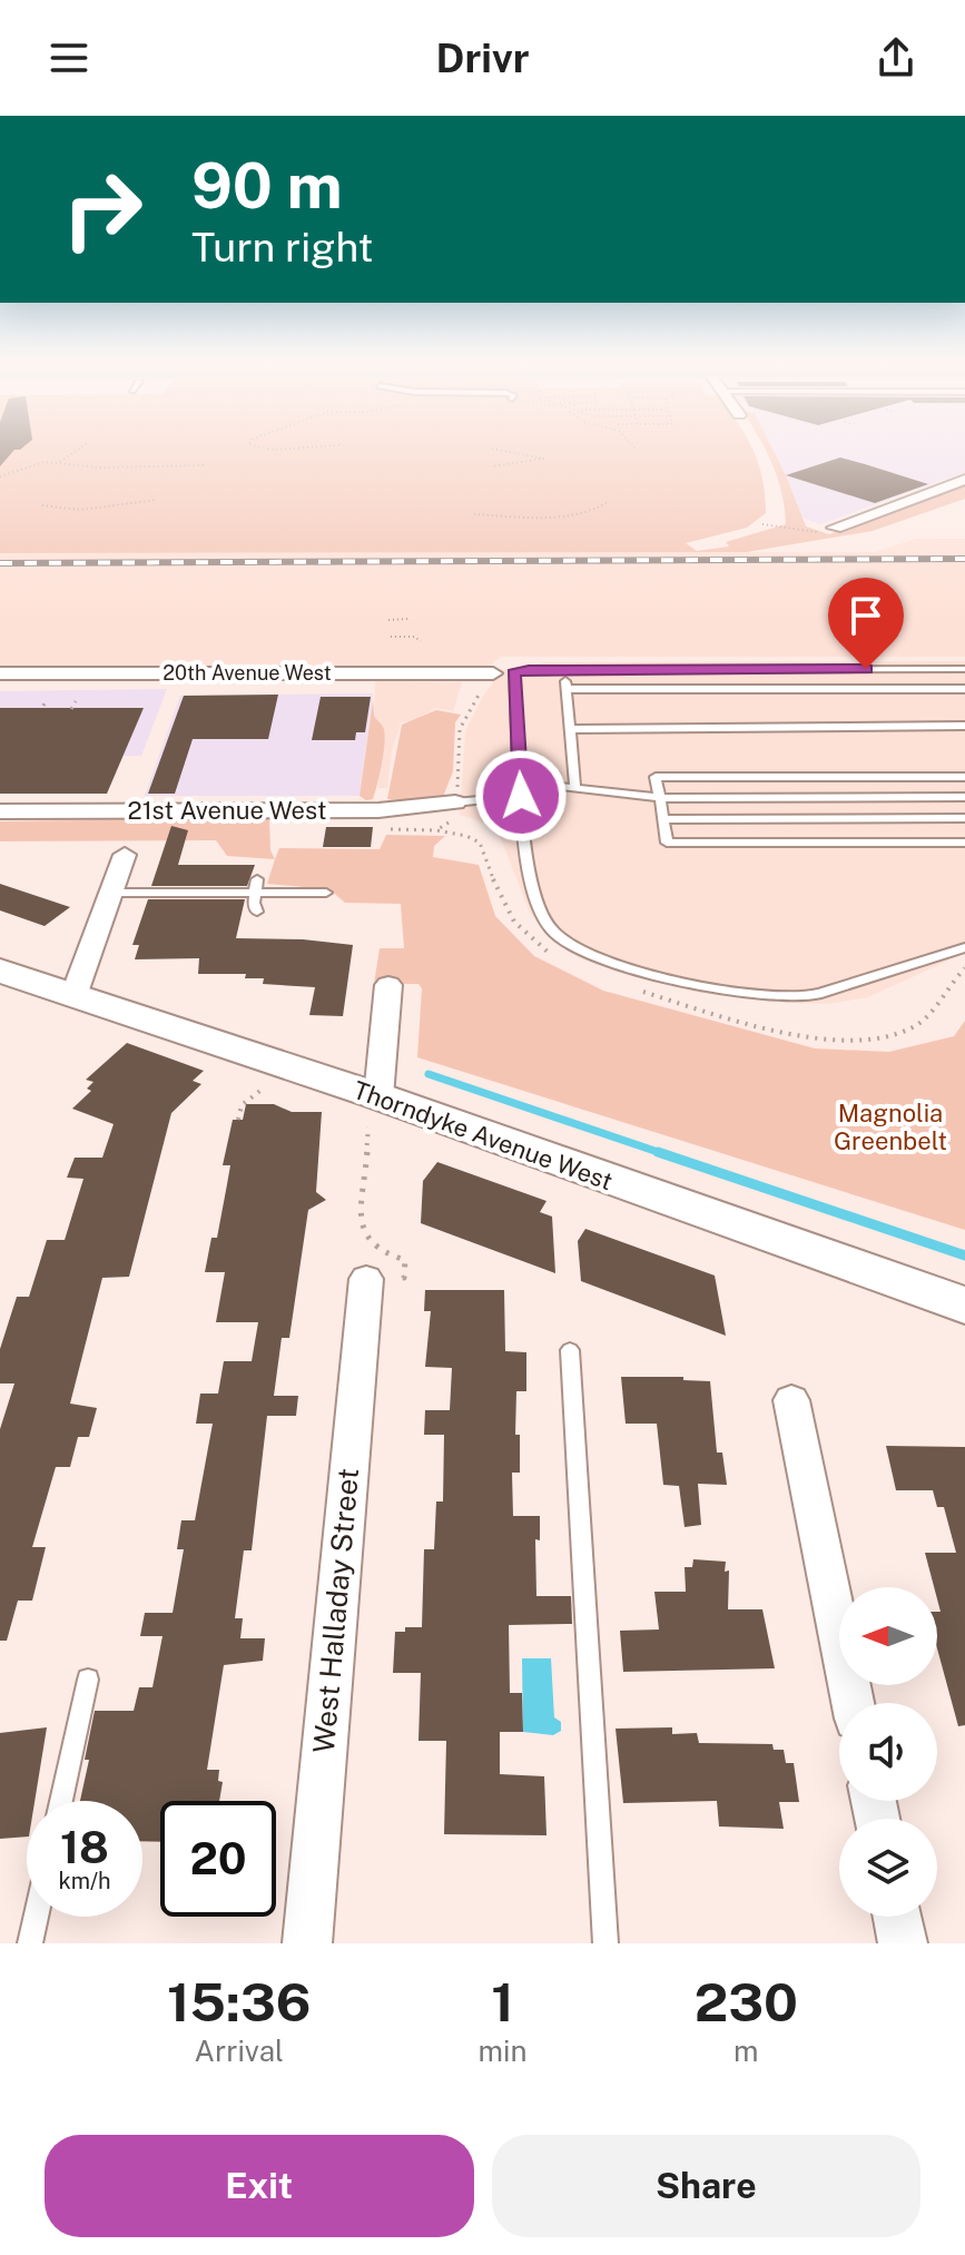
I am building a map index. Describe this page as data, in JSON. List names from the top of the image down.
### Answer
{
  "streets": {
    "main road": ["Thorndyke Avenue West"],
    "street": ["20th Avenue West", "21st Avenue West", "West Halladay Street"]
  },
  "parks": ["Magnolia Greenbelt"],
  "north": "left",
  "page": {
    "header": "Drivr",
    "turn": ["90 m", "Turn right"],
    "speed": "18 km/h",
    "limit": "20",
    "eta": [
      "15:36",
      "Arrival",
      "1",
      "min",
      "230",
      "m"
    ],
    "buttons": ["Exit", "Share"]
  }
}
